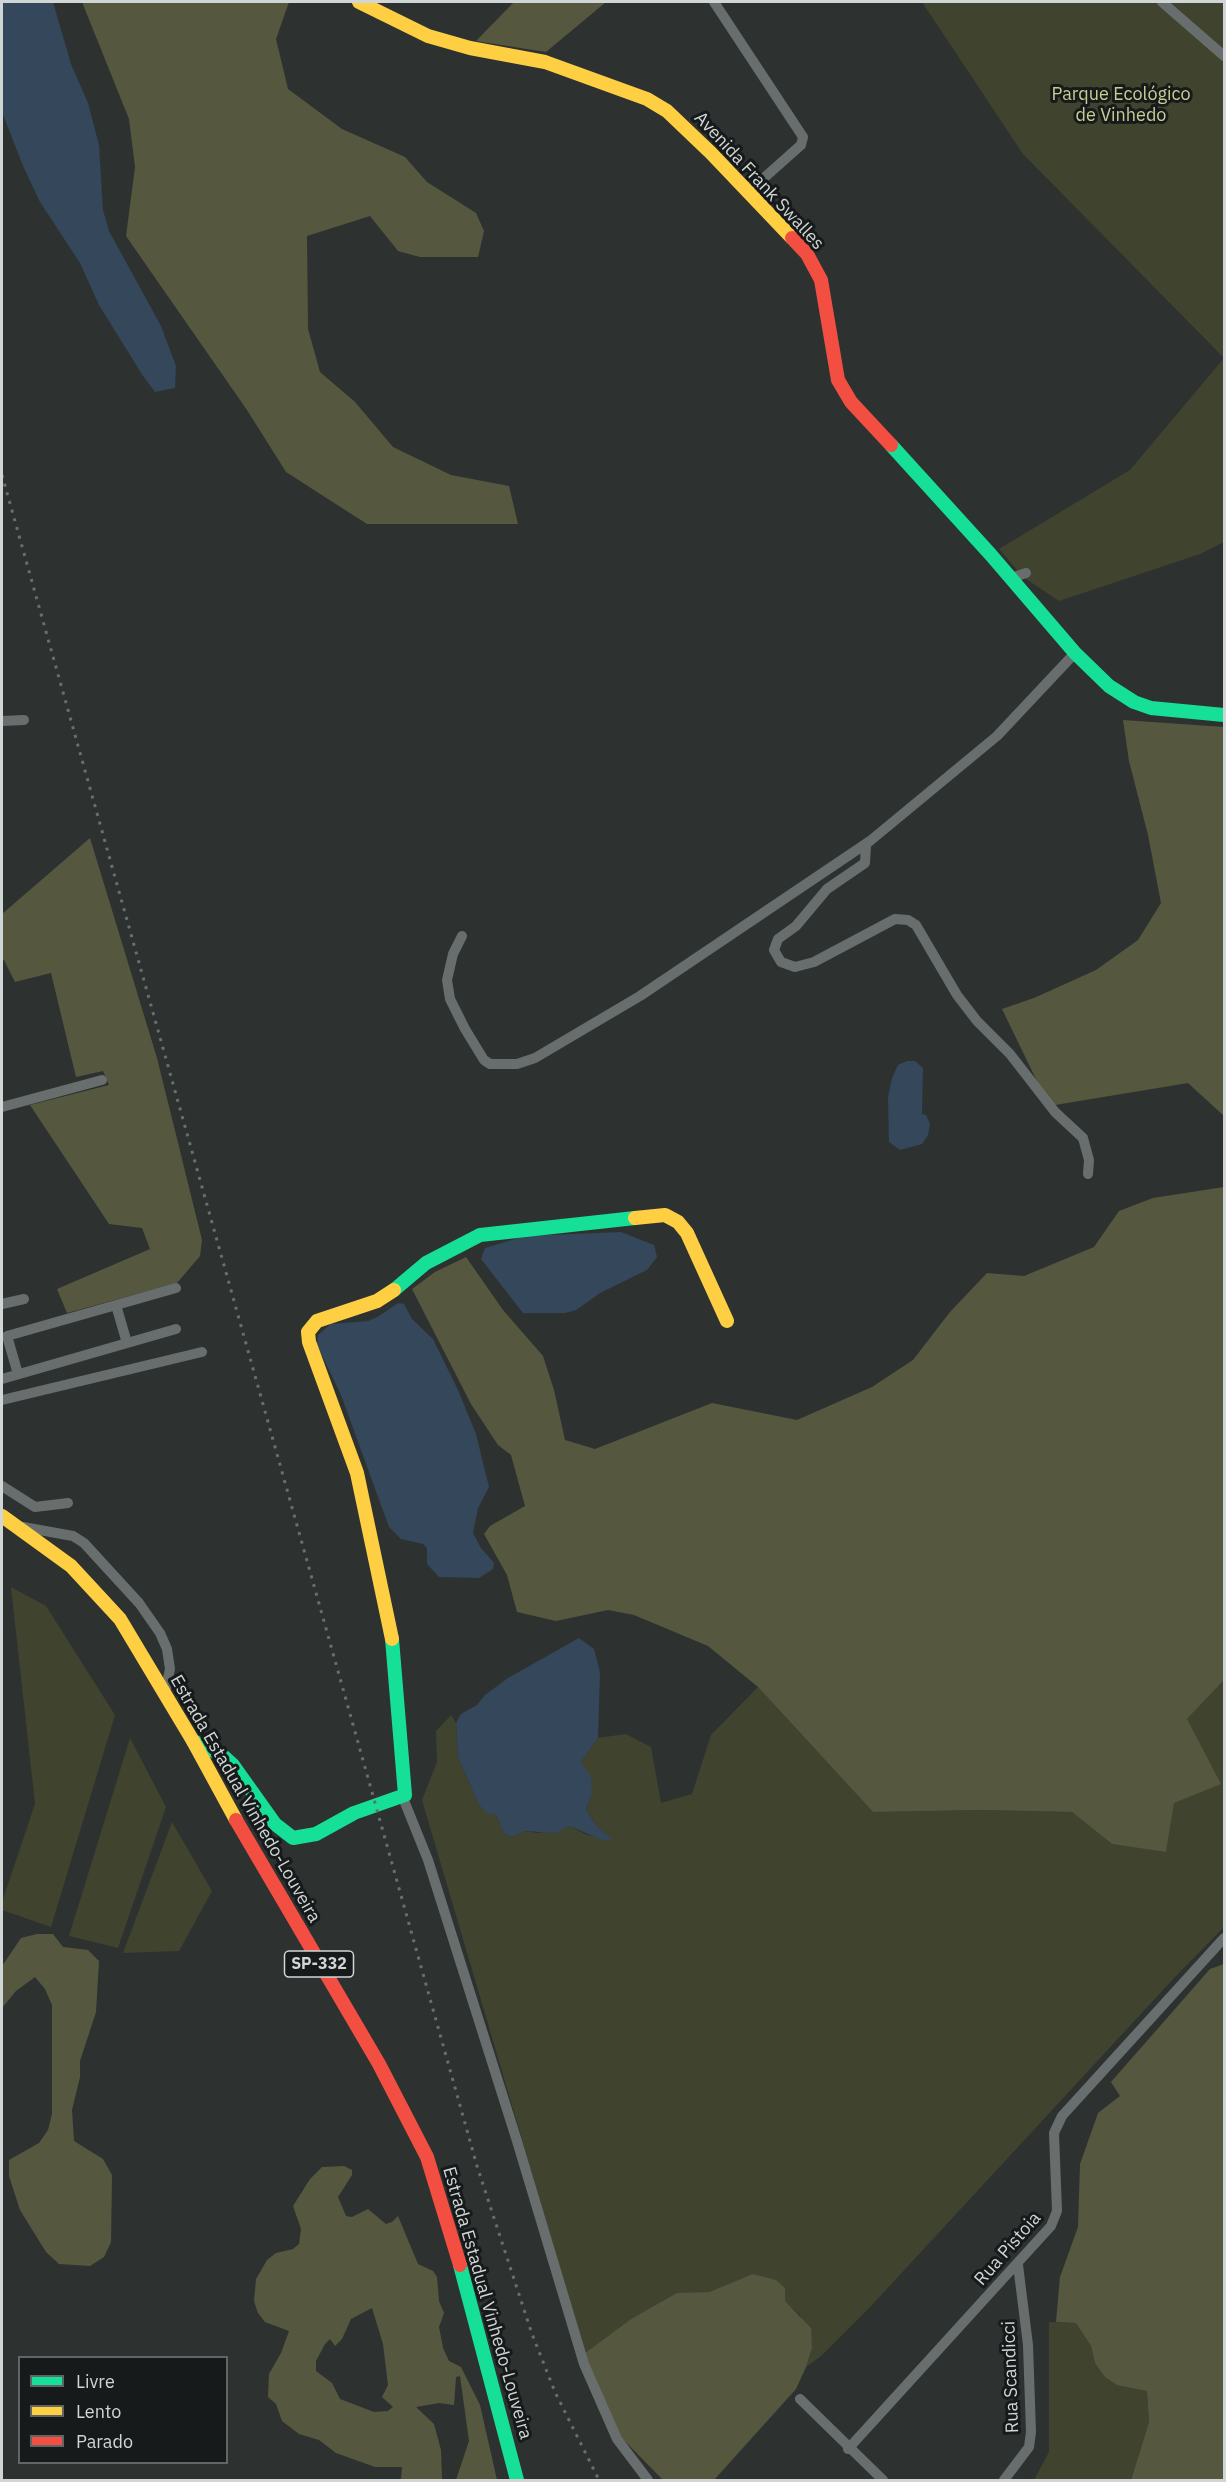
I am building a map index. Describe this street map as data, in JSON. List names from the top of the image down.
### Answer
{
  "streets": {
    "street": [
      "Avenida Frank Swalles",
      "Estrada Estadual Vinhedo-Louveira",
      "SP-332",
      "Rua Pistoia",
      "Rua Scandicci"
    ]
  },
  "crossings": [
    ["Rua Pistoia", "Rua Scandicci"]
  ],
  "parks": ["Parque Ecológico de Vinhedo"],
  "legend": ["Livre", "Lento", "Parado"]
}
